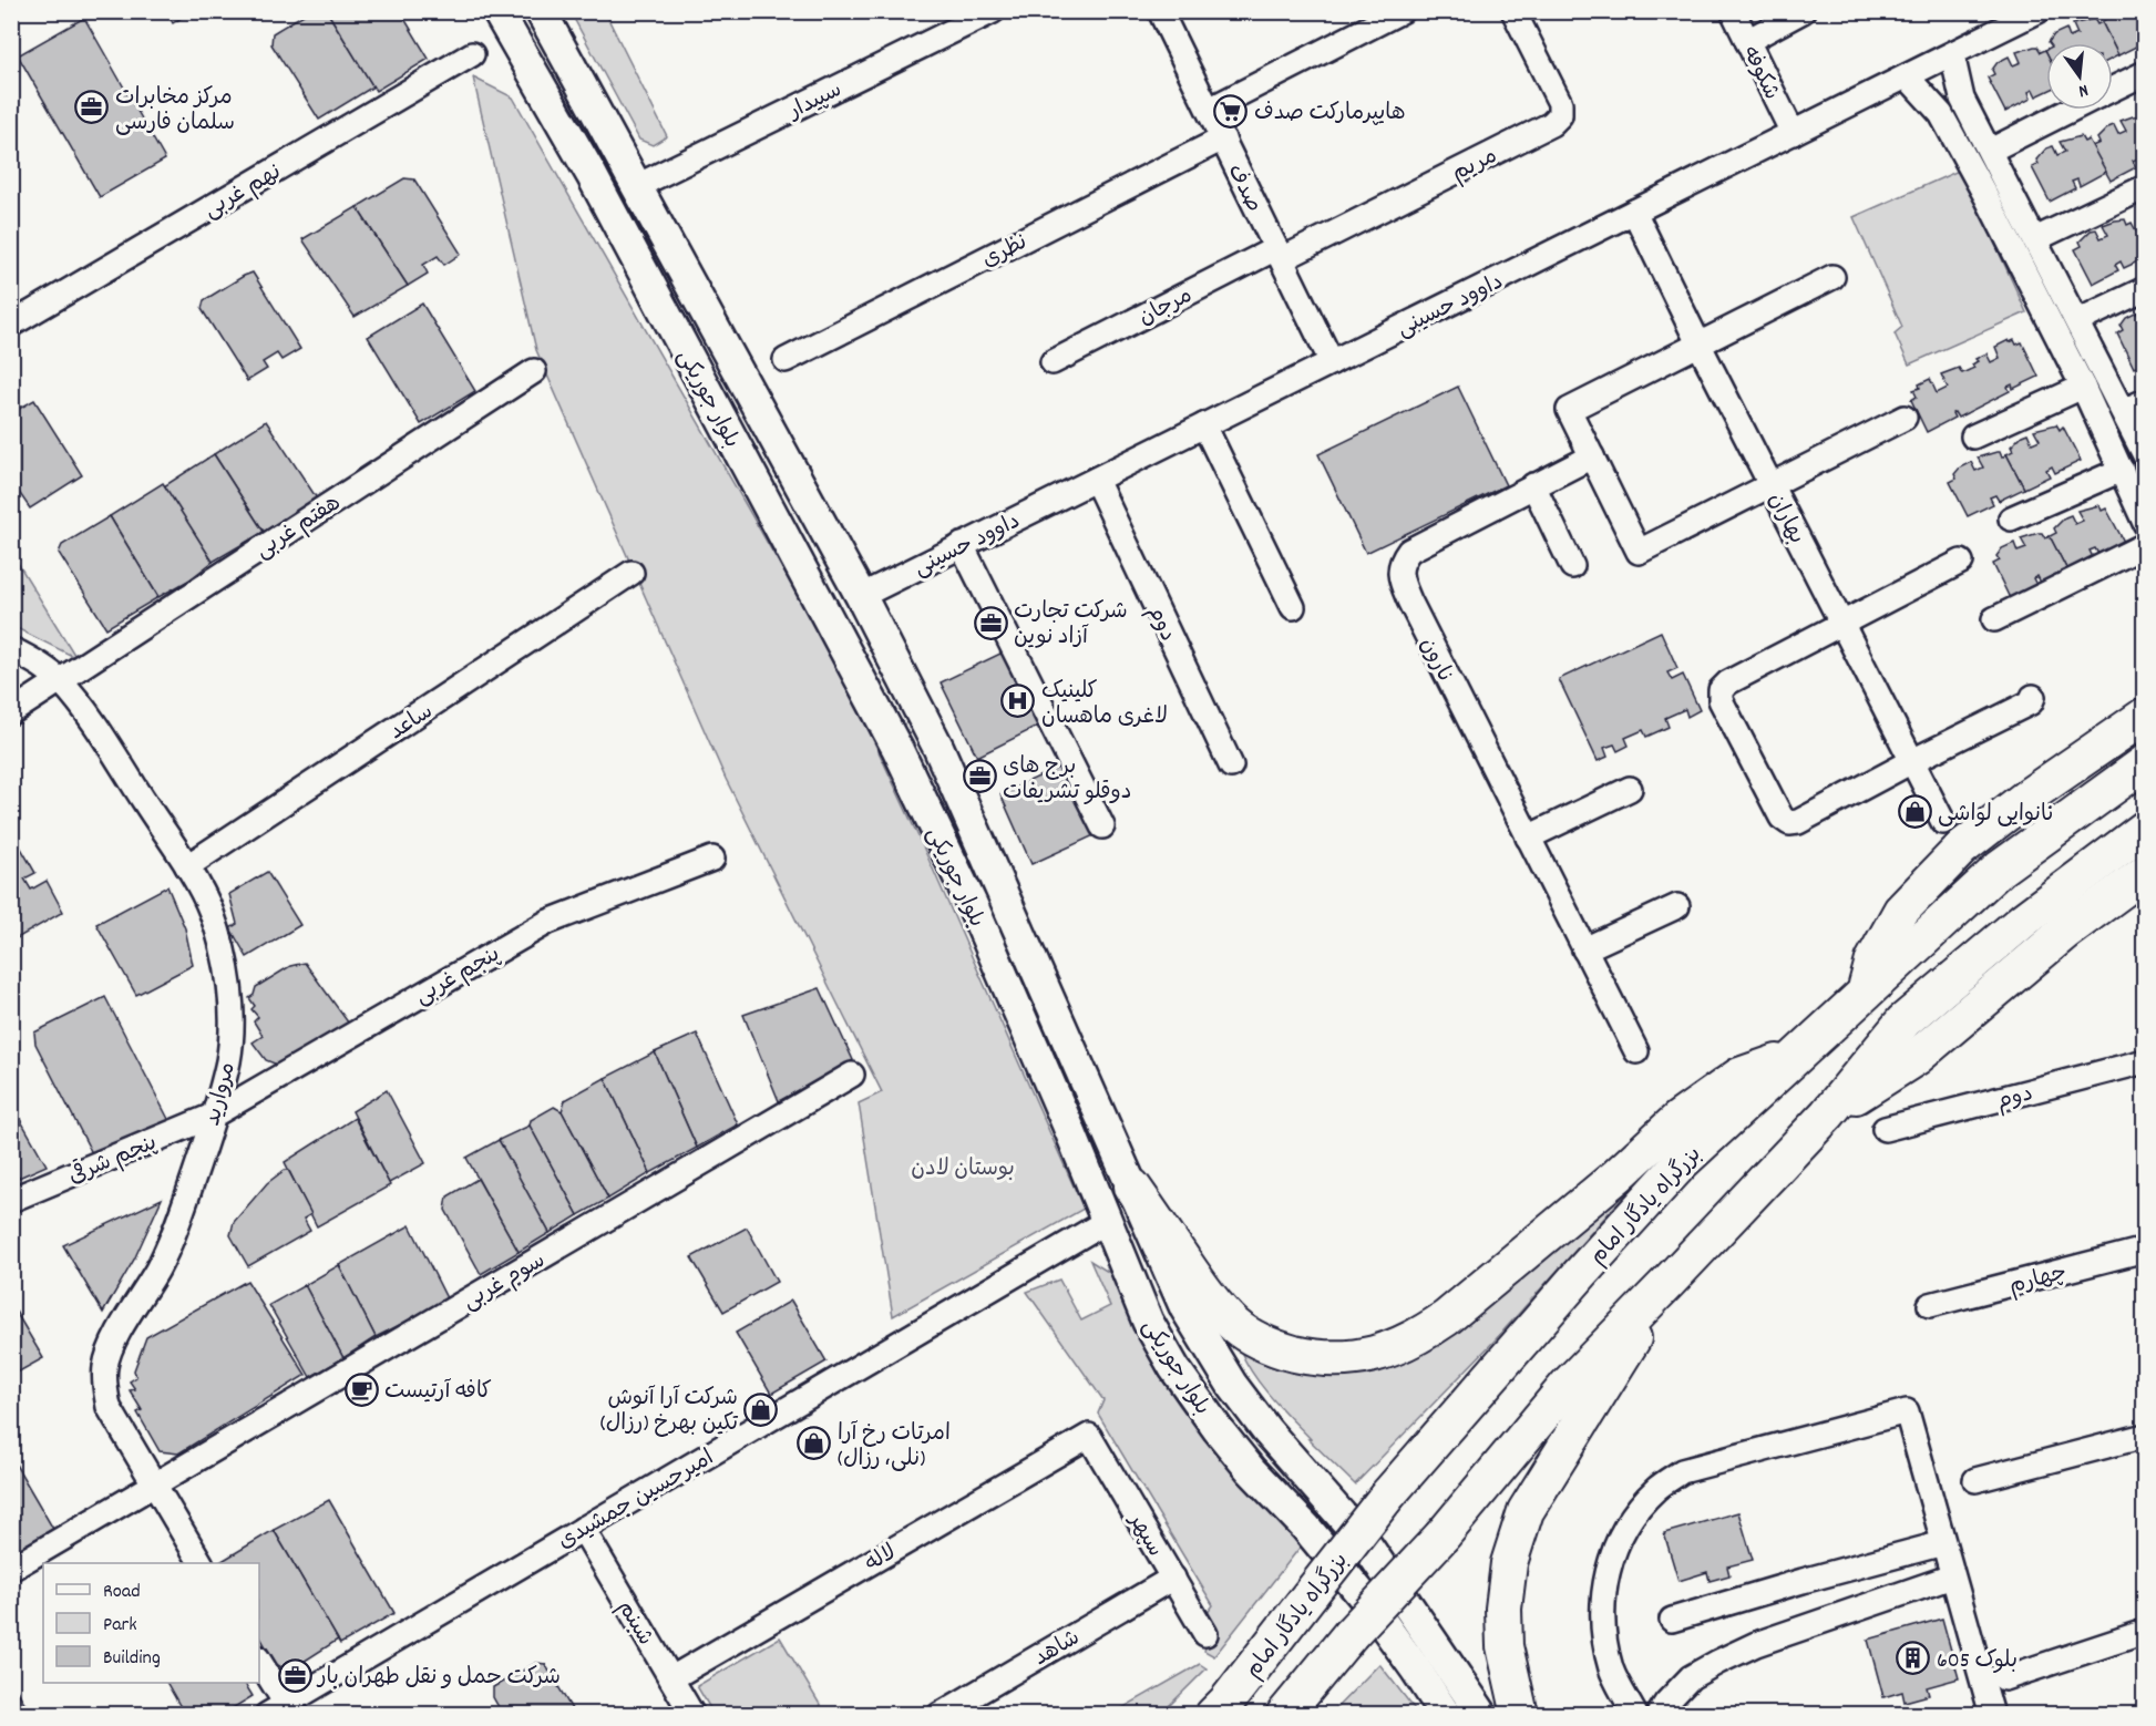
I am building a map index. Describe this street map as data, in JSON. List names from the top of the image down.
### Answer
{
  "streets": {
    "highway": ["بزرگراه یادگار امام"],
    "main road": ["بلوار جوریکی"],
    "street": [
      "شکوفه",
      "سپیدار",
      "مریم",
      "صدف",
      "نهم غربی",
      "نظری",
      "داوود حسینی",
      "مرجان",
      "بهاران",
      "هفتم غربی",
      "دوم",
      "نارون",
      "ساعد",
      "پنجم غربی",
      "مروارید",
      "پنجم شرقی",
      "چهارم",
      "سوم غربی",
      "امیرحسین جمشیدی",
      "سپهر",
      "لاله",
      "شبنم",
      "شاهد"
    ]
  },
  "crossings": [
    ["شکوفه", "داوود حسینی"],
    ["سپیدار", "بلوار جوریکی"],
    ["مریم", "صدف"],
    ["مریم", "مرجان"],
    ["صدف", "نظری"],
    ["صدف", "داوود حسینی"],
    ["صدف", "مرجان"],
    ["داوود حسینی", "بلوار جوریکی"],
    ["داوود حسینی", "بهاران"],
    ["داوود حسینی", "دوم"],
    ["بلوار جوریکی", "امیرحسین جمشیدی"],
    ["هفتم غربی", "مروارید"],
    ["ساعد", "مروارید"],
    ["پنجم غربی", "مروارید"],
    ["پنجم غربی", "پنجم شرقی"],
    ["مروارید", "پنجم شرقی"],
    ["مروارید", "سوم غربی"],
    ["امیرحسین جمشیدی", "شبنم"],
    ["سپهر", "لاله"],
    ["سپهر", "شاهد"],
    ["لاله", "شبنم"]
  ],
  "parks": ["بوستان لادن"],
  "places": {
    "office": [
      "مرکز مخابرات سلمان فارسی",
      "شرکت تجارت آزاد نوین",
      "برج های دوقلو تشریفات",
      "شرکت حمل و نقل طهران بار"
    ],
    "supermarket": ["هایپرمارکت صدف"],
    "hospital": ["کلینیک لاغری ماهسان"],
    "shop": ["نانوایی لواشی", "شرکت آرا آنوش تکین بهرخ (رزال)", "امرتات رخ آرا (نلی، رزال)"],
    "cafe": ["کافه آرتیست"],
    "building": ["بلوک 605"]
  },
  "legend": ["Road", "Park", "Building"],
  "north": "bottom"
}
